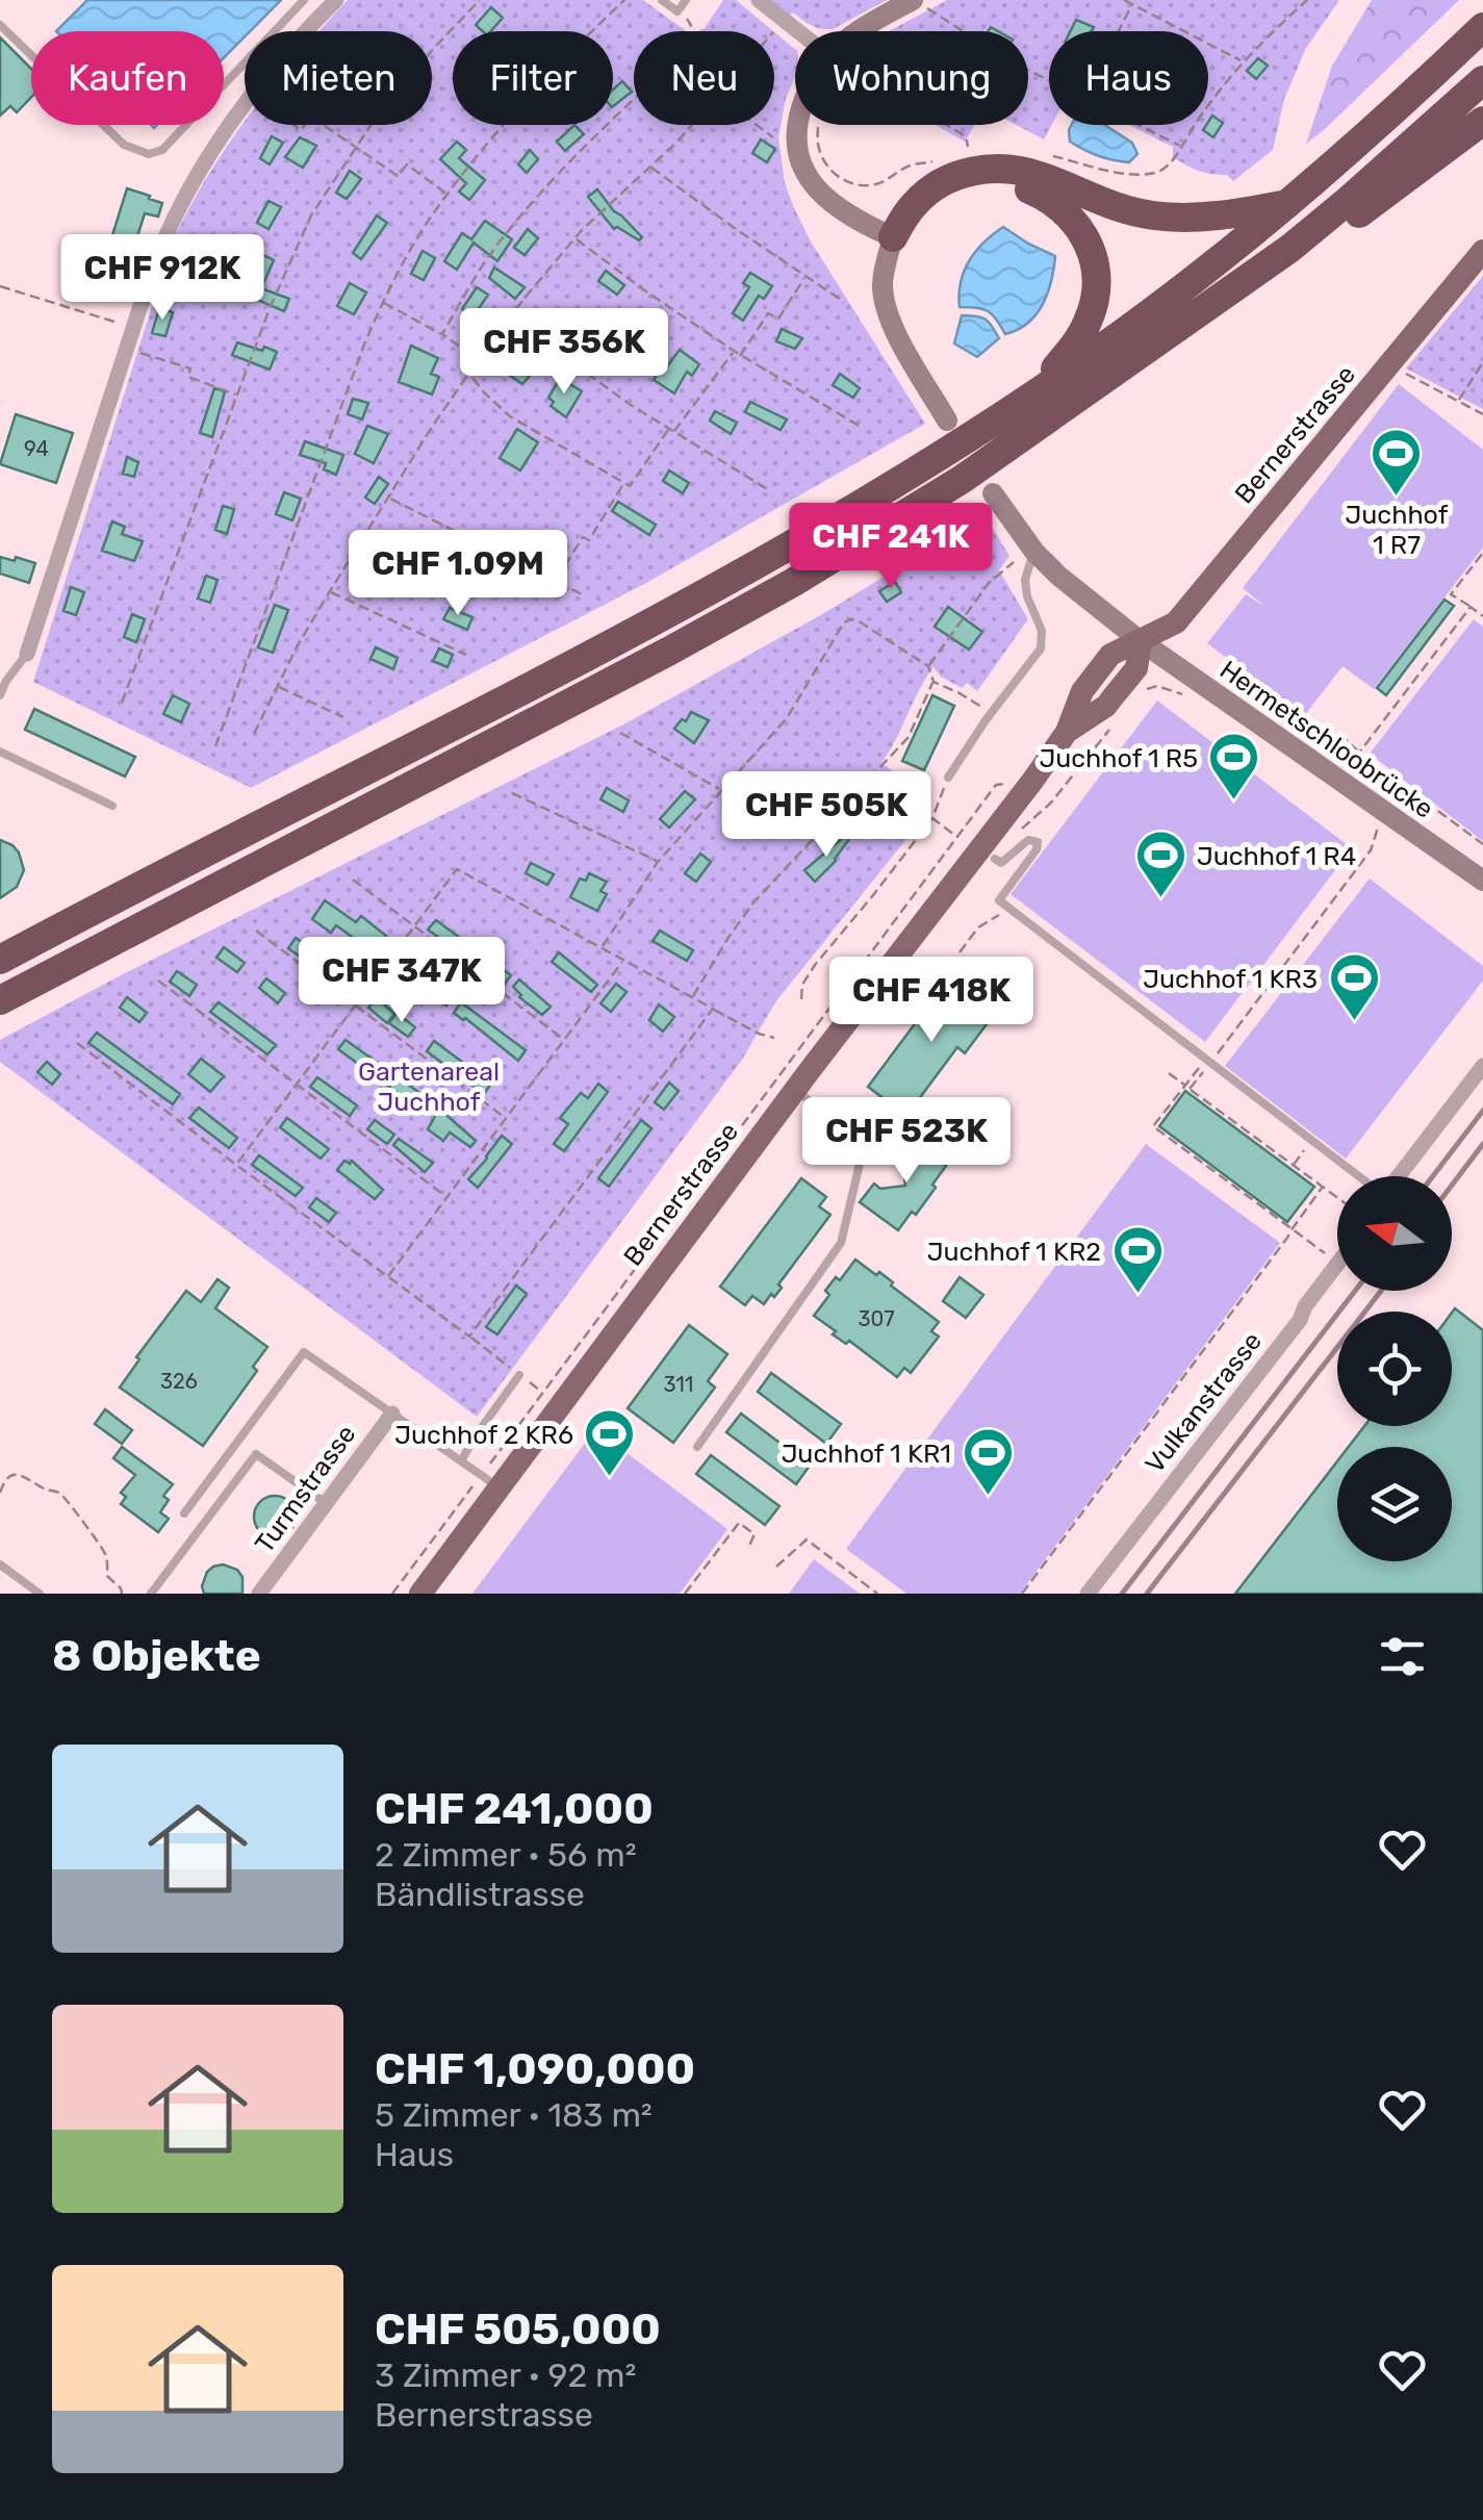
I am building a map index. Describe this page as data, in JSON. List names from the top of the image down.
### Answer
{
  "streets": {
    "main road": ["Bernerstrasse"],
    "street": ["Hermetschloobrücke", "Vulkanstrasse", "Turmstrasse"]
  },
  "crossings": [
    ["Bernerstrasse", "Hermetschloobrücke"]
  ],
  "parks": ["Gartenareal Juchhof"],
  "places": {
    "sports": [
      "Juchhof 1 R7",
      "Juchhof 1 R5",
      "Juchhof 1 R4",
      "Juchhof 1 KR3",
      "Juchhof 1 KR2",
      "Juchhof 2 KR6",
      "Juchhof 1 KR1"
    ]
  },
  "house_numbers": [
    "94",
    "307",
    "326",
    "311"
  ],
  "north": "left",
  "page": {
    "chip": [
      "Kaufen",
      "Mieten",
      "Filter",
      "Neu",
      "Wohnung",
      "Haus"
    ],
    "price": [
      "CHF 912K",
      "CHF 356K",
      "CHF 241K",
      "CHF 1.09M",
      "CHF 505K",
      "CHF 347K",
      "CHF 418K",
      "CHF 523K"
    ],
    "heading": "8 Objekte",
    "list": [
      {
        "name": "CHF 241,000",
        "note": "2 Zimmer · 56 m² · Bändlistrasse"
      },
      {
        "name": "CHF 1,090,000",
        "note": "5 Zimmer · 183 m² · Haus"
      },
      {
        "name": "CHF 505,000",
        "note": "3 Zimmer · 92 m² · Bernerstrasse"
      }
    ]
  }
}
